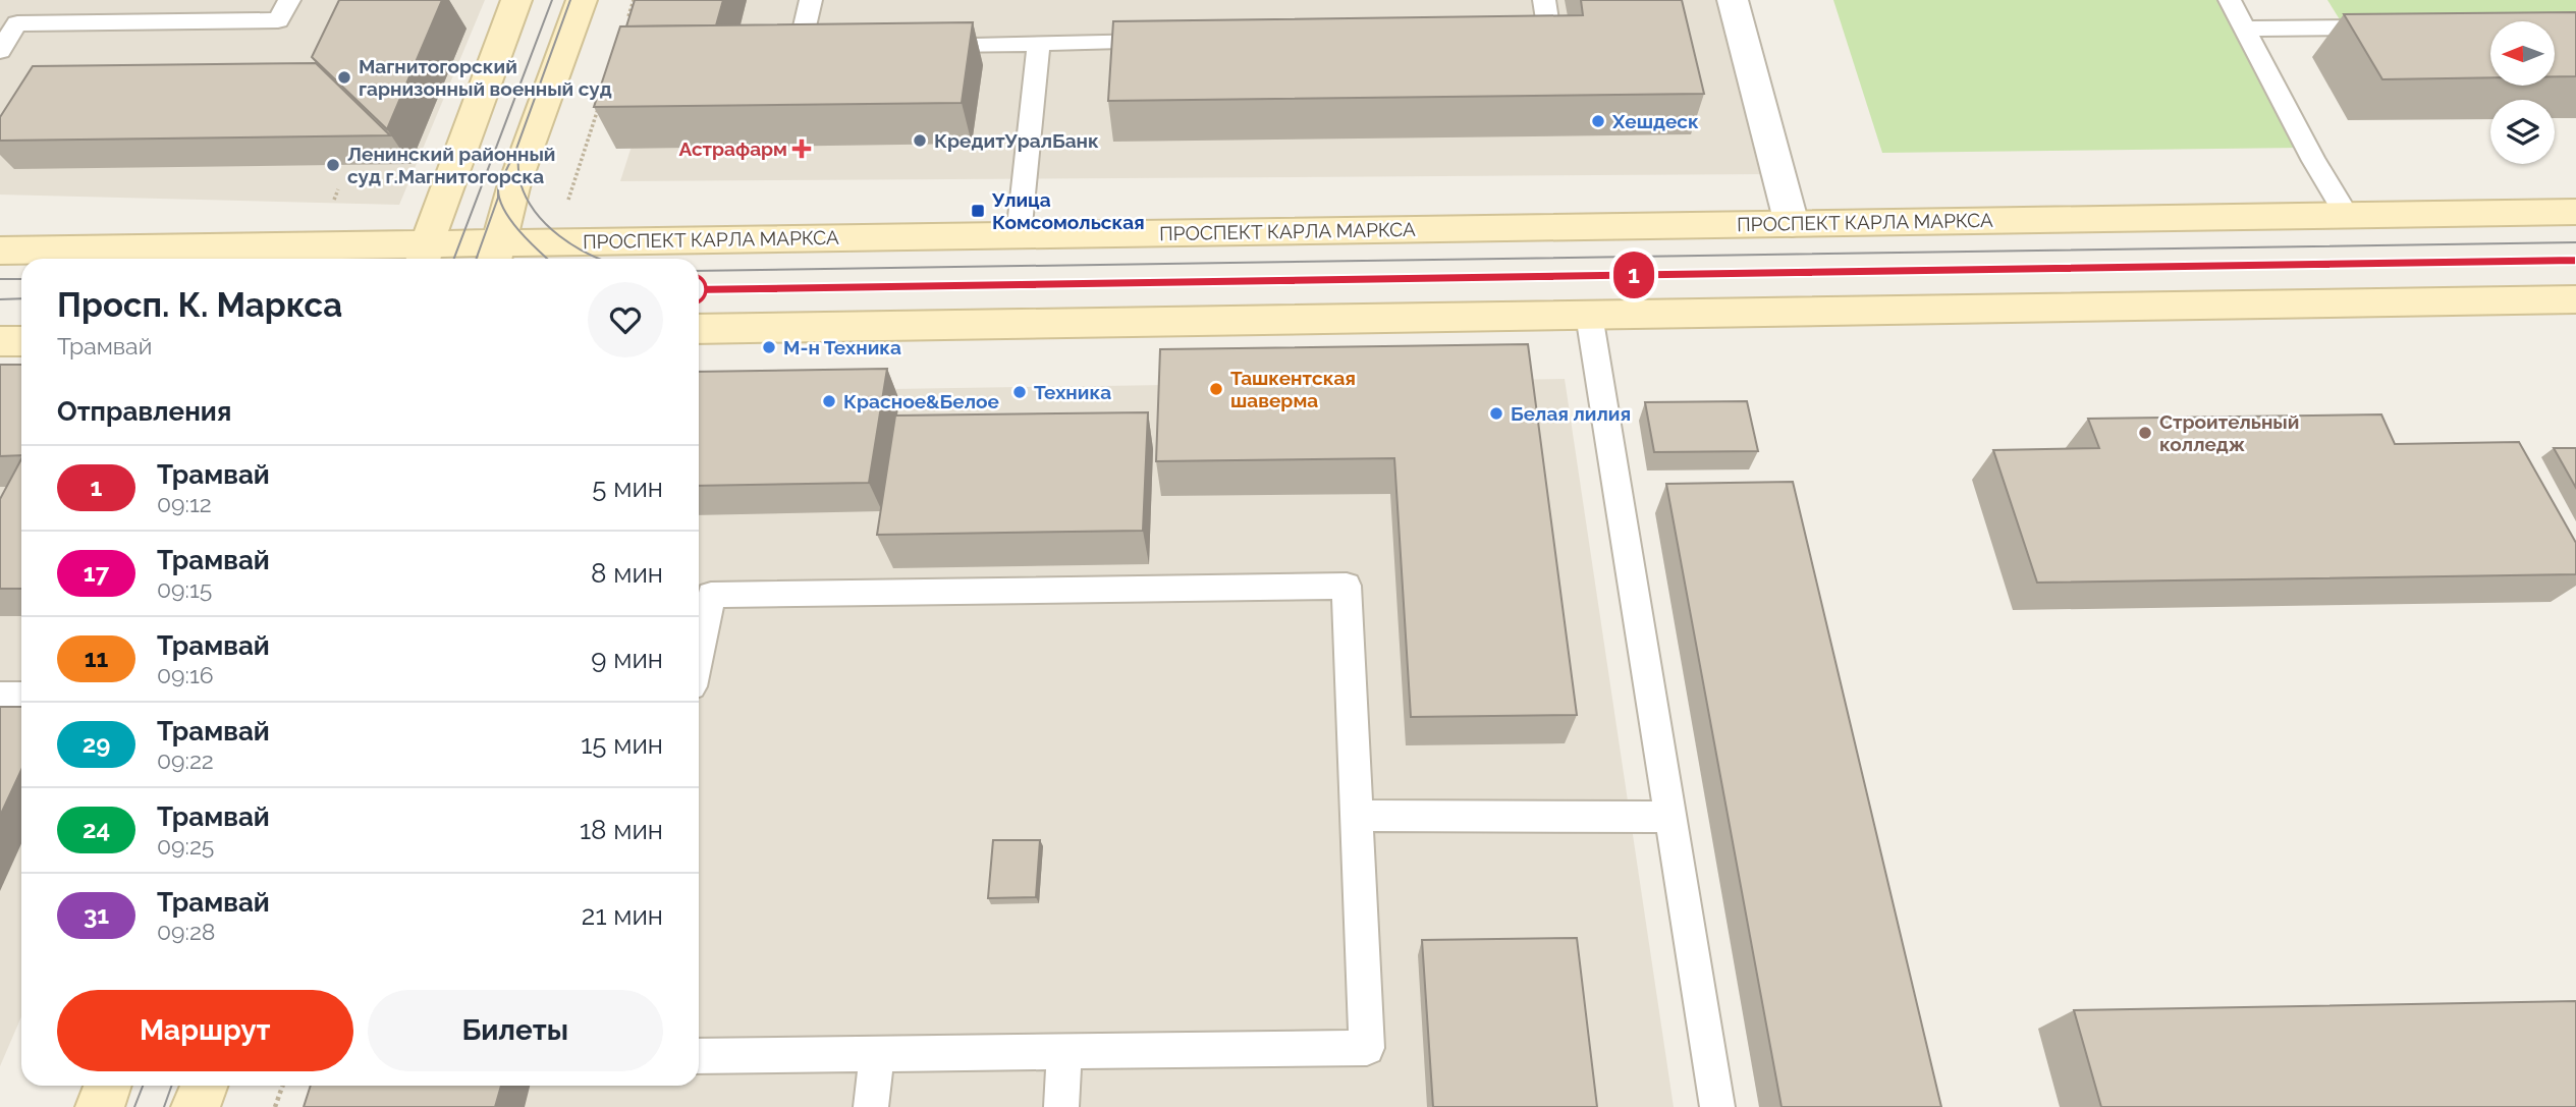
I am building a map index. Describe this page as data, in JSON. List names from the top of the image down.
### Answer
{
  "streets": {
    "main road": ["ПРОСПЕКТ КАРЛА МАРКСА"]
  },
  "places": {
    "other": [
      "Магнитогорский гарнизонный военный суд",
      "Хешдеск",
      "КредитУралБанк",
      "Ленинский районный суд г.Магнитогорска",
      "М-н Техника",
      "Ташкентская шаверма",
      "Техника",
      "Красное&Белое",
      "Белая лилия",
      "Строительный колледж"
    ],
    "health": ["Астрафарм"],
    "transit": ["Улица Комсомольская"]
  },
  "lines": ["tram line 1"],
  "north": "left",
  "page": {
    "on_map": "1",
    "heading": [
      ["Просп. К. Маркса", "Трамвай"],
      "Отправления"
    ],
    "list": [
      {
        "mark": "1",
        "name": "Трамвай",
        "note": "09:12",
        "value": "5 мин"
      },
      {
        "mark": "17",
        "name": "Трамвай",
        "note": "09:15",
        "value": "8 мин"
      },
      {
        "mark": "11",
        "name": "Трамвай",
        "note": "09:16",
        "value": "9 мин"
      },
      {
        "mark": "29",
        "name": "Трамвай",
        "note": "09:22",
        "value": "15 мин"
      },
      {
        "mark": "24",
        "name": "Трамвай",
        "note": "09:25",
        "value": "18 мин"
      },
      {
        "mark": "31",
        "name": "Трамвай",
        "note": "09:28",
        "value": "21 мин"
      }
    ],
    "buttons": ["Маршрут", "Билеты"]
  }
}
